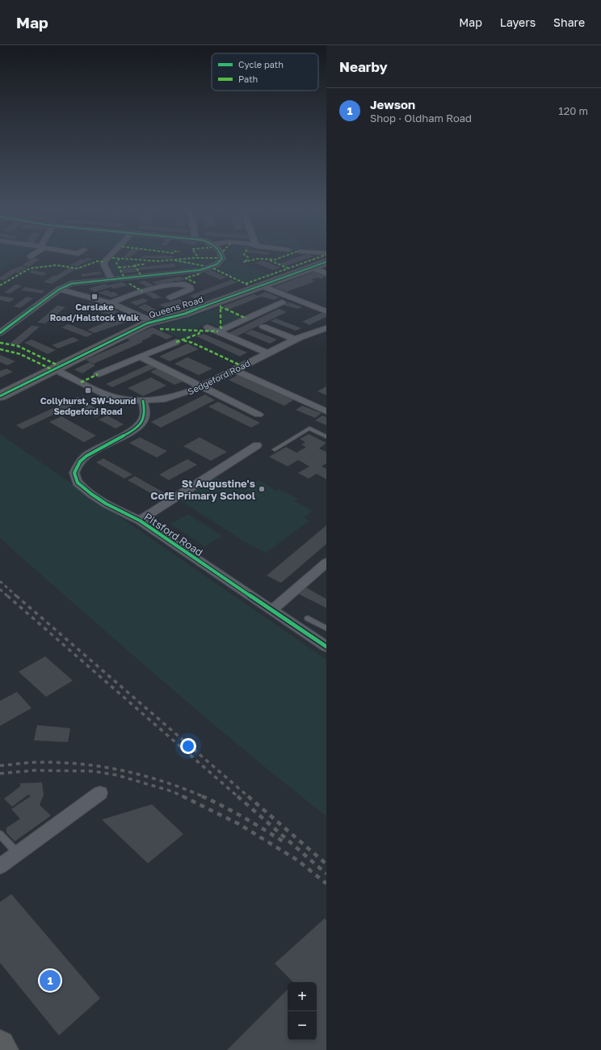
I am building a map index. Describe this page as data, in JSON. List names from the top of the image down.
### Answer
{
  "streets": {
    "highway": ["Queens Road"],
    "street": ["Sedgeford Road", "Pitsford Road"]
  },
  "crossings": [
    ["Queens Road", "Sedgeford Road"],
    ["Sedgeford Road", "Pitsford Road"]
  ],
  "places": {
    "transit": ["Carslake Road/Halstock Walk", "Collyhurst, SW-bound Sedgeford Road"],
    "other": ["St Augustine's CofE Primary School"]
  },
  "legend": ["Cycle path", "Path"],
  "page": {
    "header": "Map",
    "nav": ["Map", "Layers", "Share"],
    "heading": "Nearby",
    "list": [
      {
        "mark": "1",
        "name": "Jewson",
        "note": "Shop · Oldham Road",
        "value": "120 m"
      }
    ],
    "pins": "1",
    "map_buttons": ["+", "−"]
  }
}
